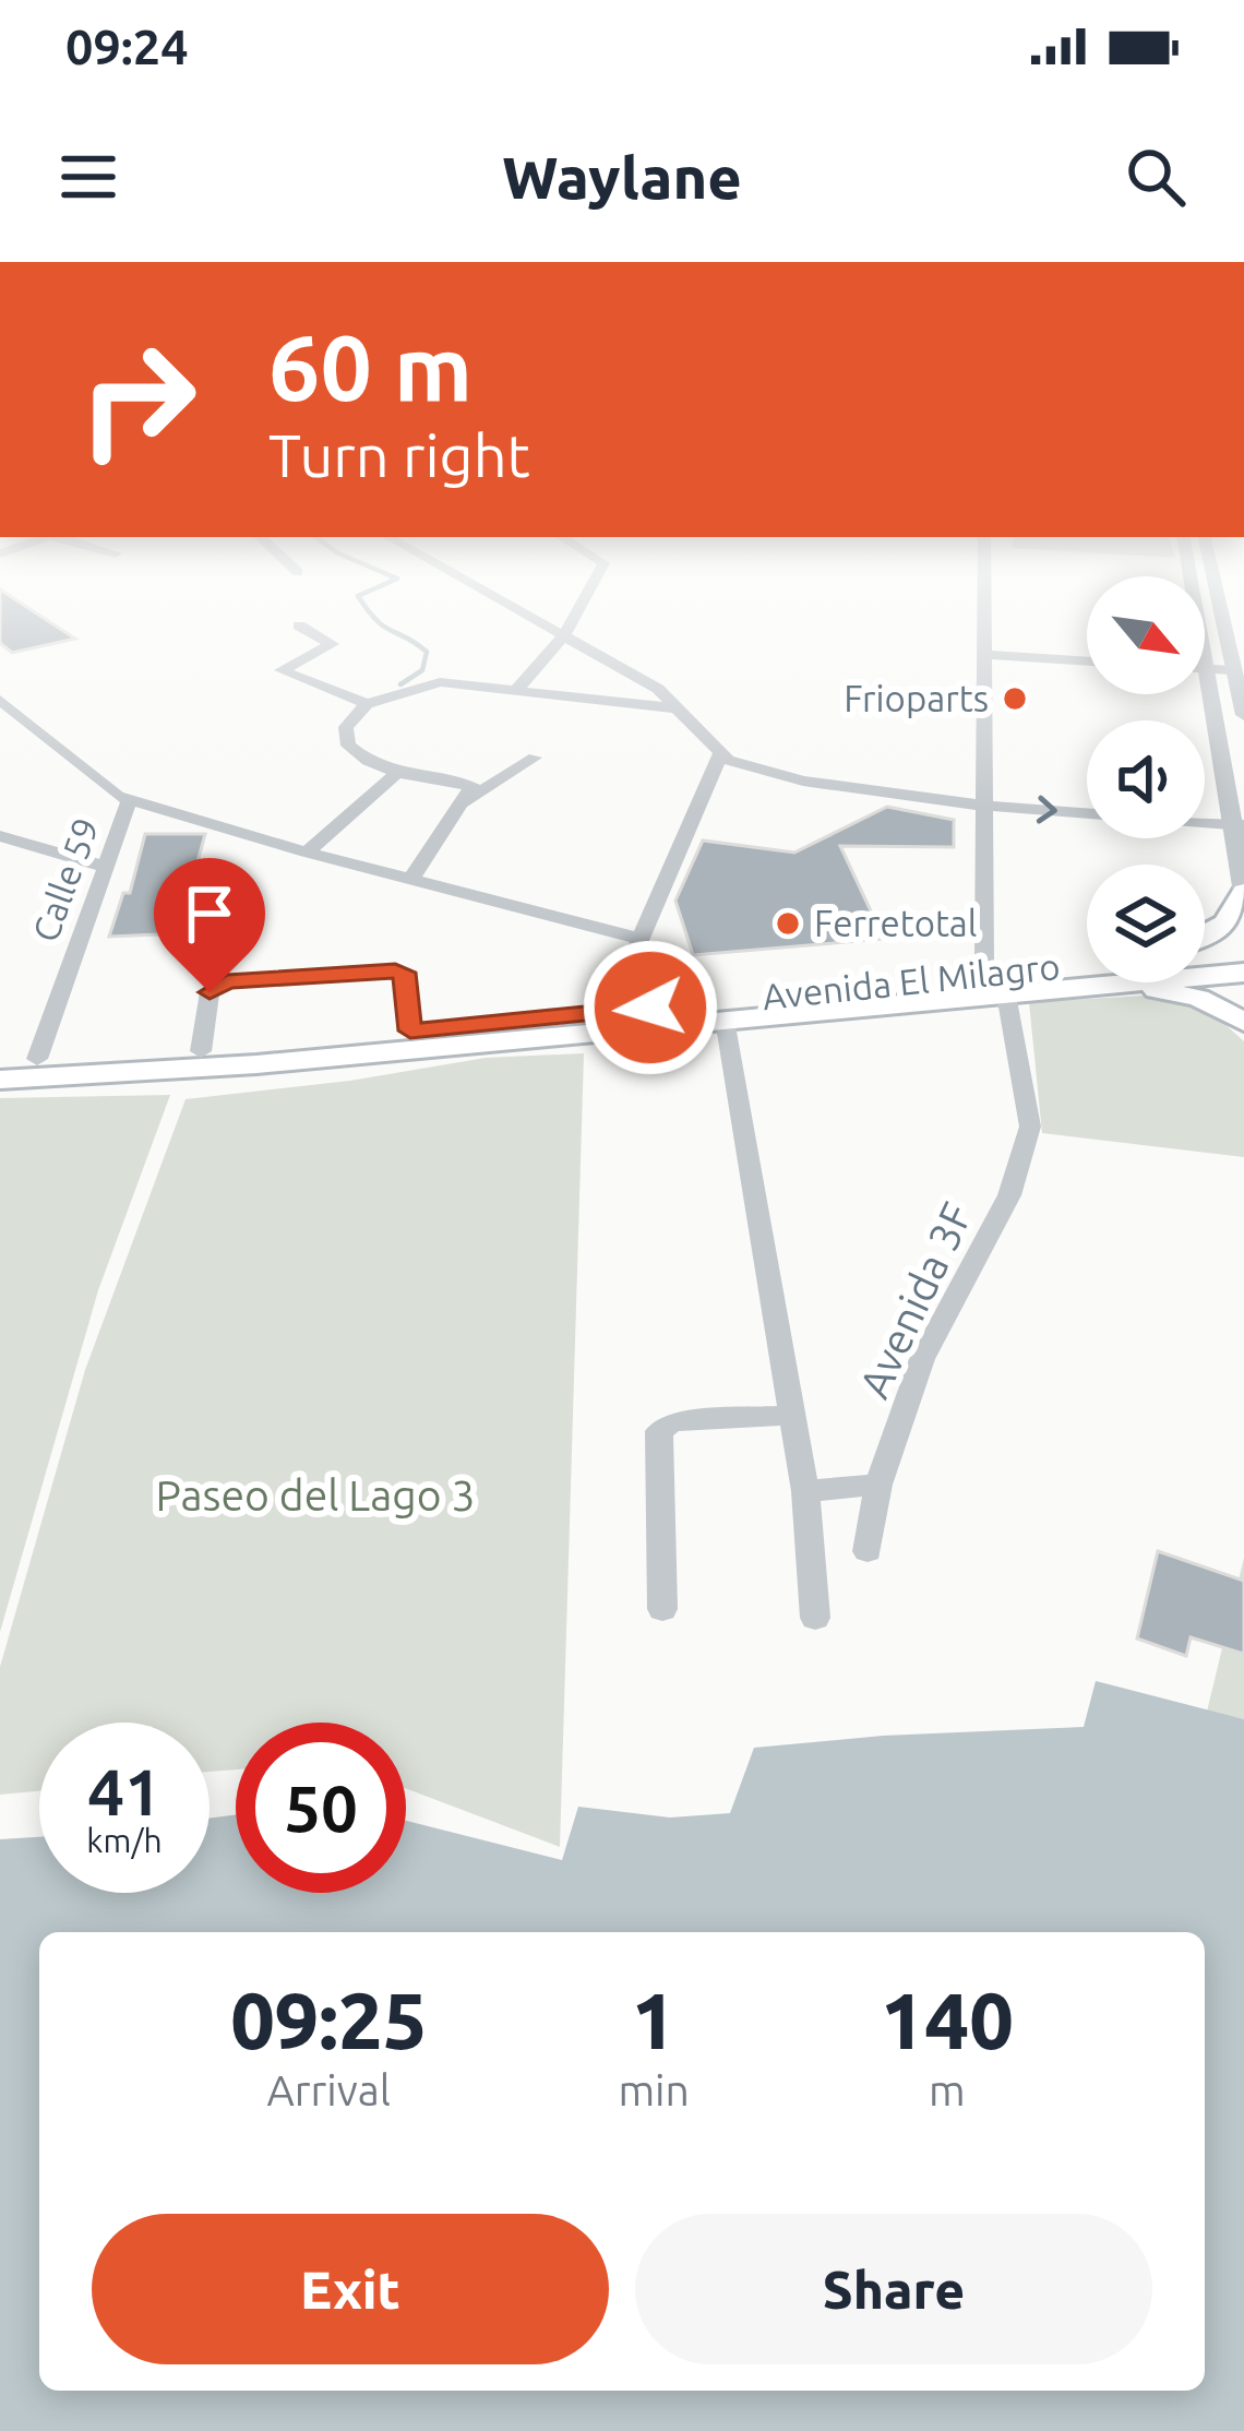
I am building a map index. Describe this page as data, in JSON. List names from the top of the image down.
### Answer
{
  "streets": {
    "main road": ["Avenida El Milagro"],
    "street": ["Calle 59", "Avenida 3F"]
  },
  "crossings": [
    ["Calle 59", "Avenida El Milagro"],
    ["Avenida El Milagro", "Avenida 3F"]
  ],
  "parks": ["Paseo del Lago 3"],
  "places": ["Frioparts", "Ferretotal"],
  "north": "bottom right",
  "page": {
    "status": "09:24",
    "header": "Waylane",
    "turn": ["60 m", "Turn right"],
    "speed": "41 km/h",
    "limit": "50",
    "eta": [
      "09:25",
      "Arrival",
      "1",
      "min",
      "140",
      "m"
    ],
    "buttons": ["Exit", "Share"]
  }
}
